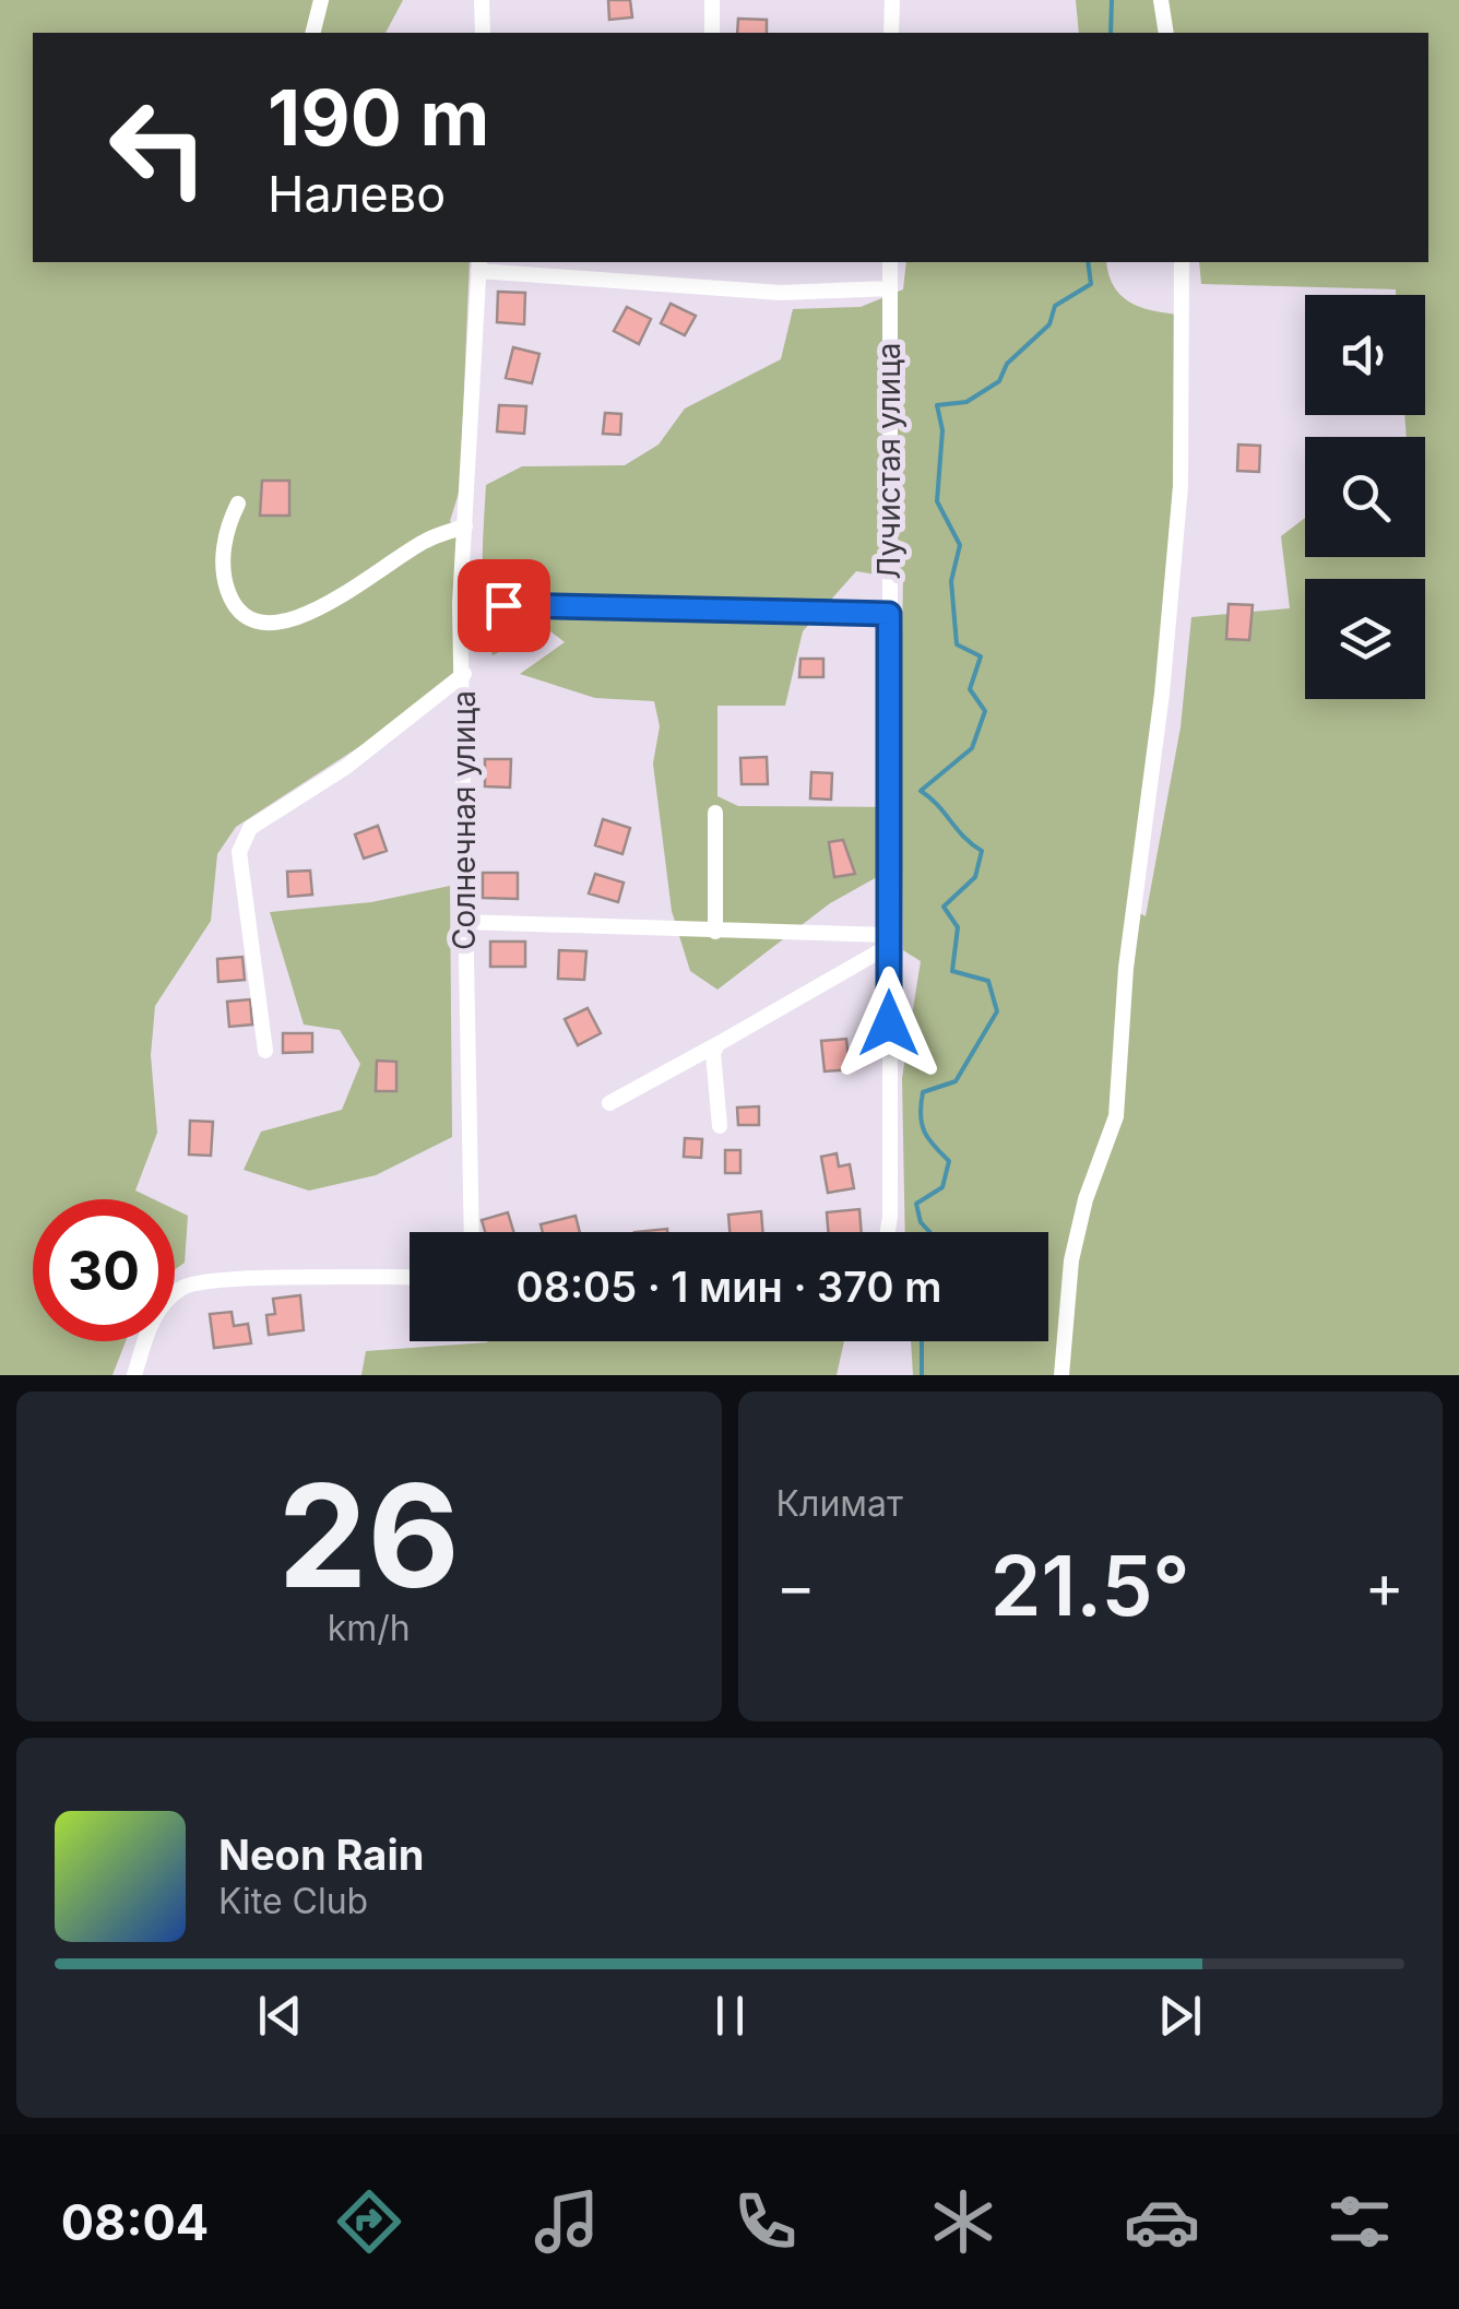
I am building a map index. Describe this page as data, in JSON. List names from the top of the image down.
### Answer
{
  "streets": {
    "street": ["Лучистая улица", "Солнечная улица"]
  },
  "page": {
    "turn": ["190 m", "Налево"],
    "limit": "30",
    "trip": "08:05 · 1 мин · 370 m",
    "tile": [
      ["26", "km/h"],
      "Климат"
    ],
    "heat": ["−", "21.5°", "+"],
    "song": ["Neon Rain", "Kite Club"],
    "tabs": "08:04"
  }
}
